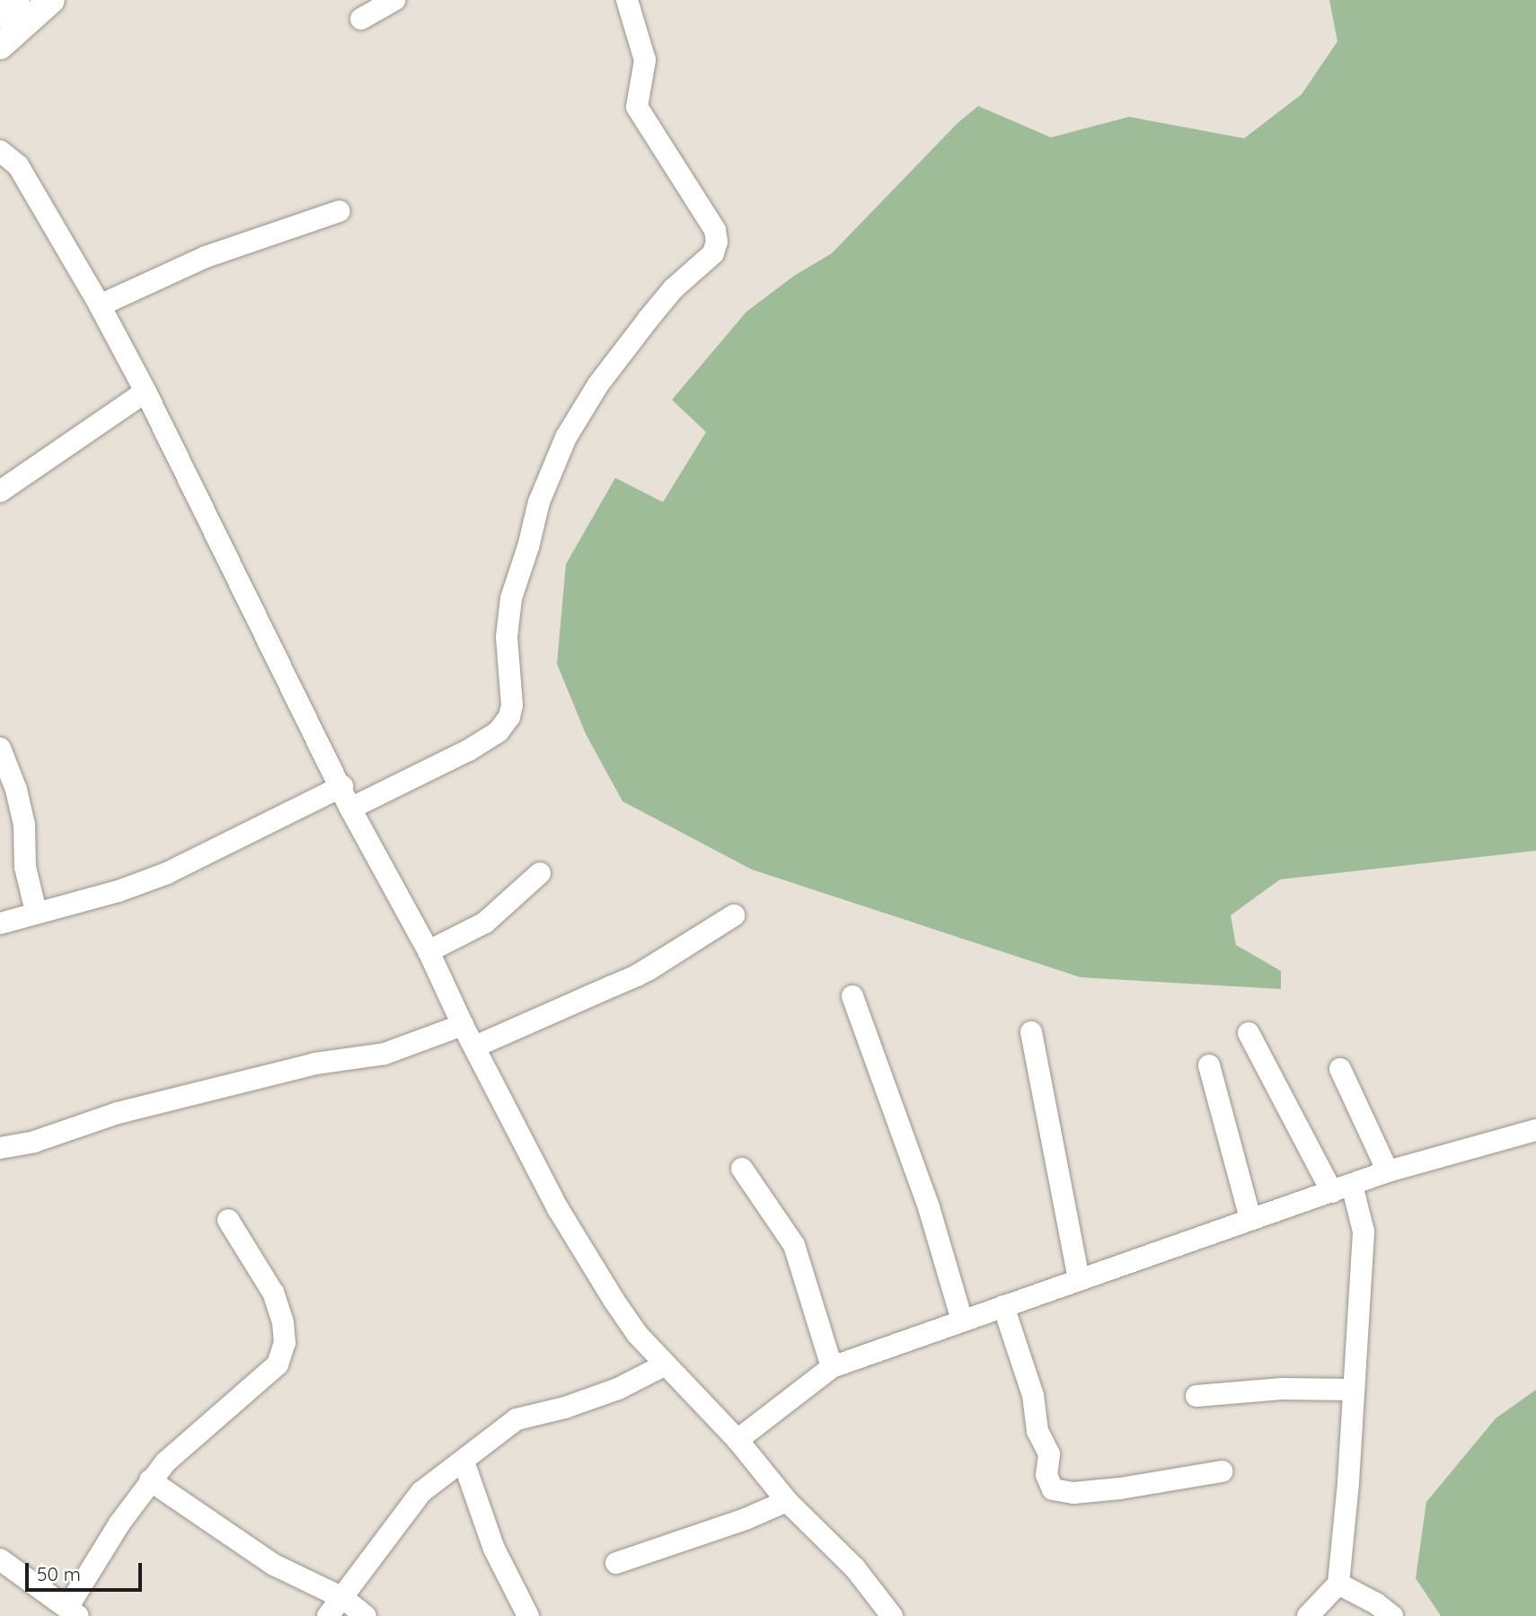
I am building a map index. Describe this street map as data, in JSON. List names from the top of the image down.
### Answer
{
  "scale_bar": "50 m"
}
